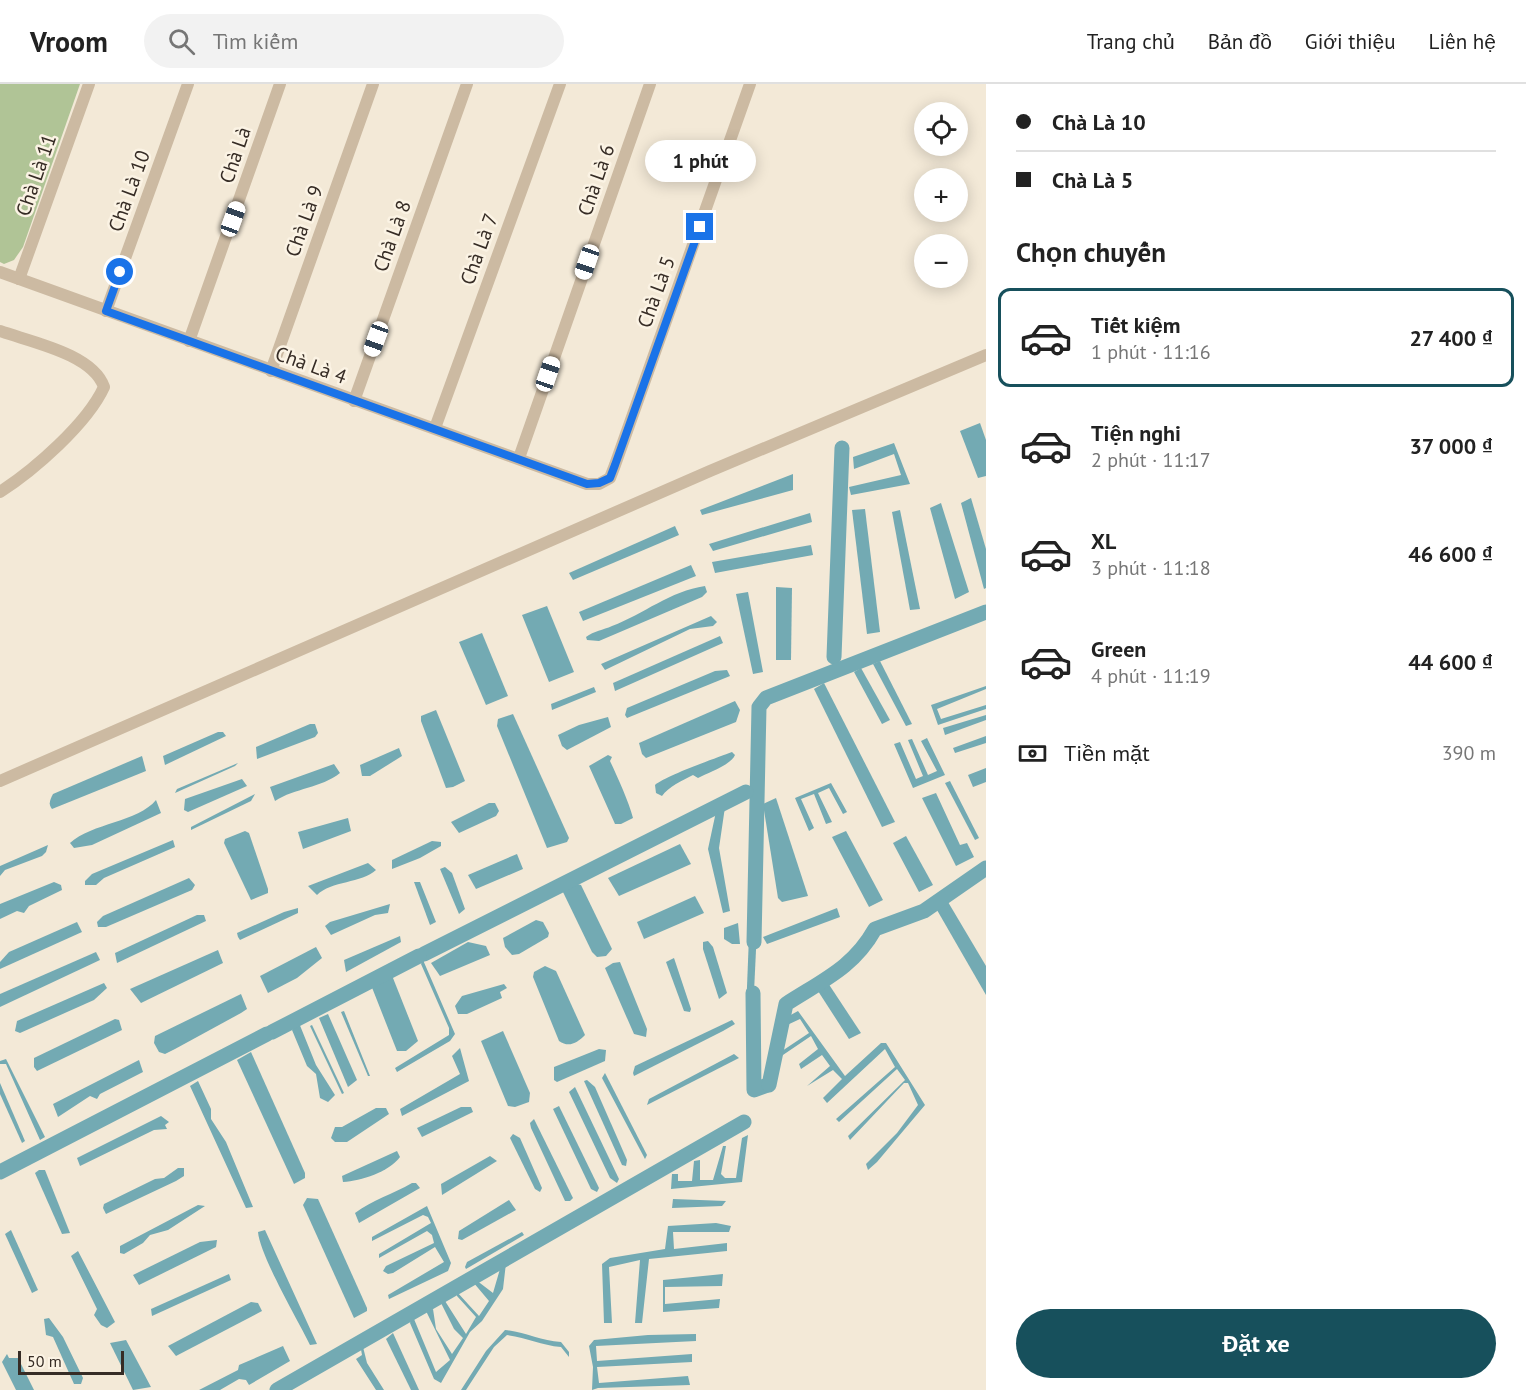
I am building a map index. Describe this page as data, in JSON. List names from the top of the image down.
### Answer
{
  "streets": {
    "street": [
      "Chà Là",
      "Chà Là 11",
      "Chà Là 6",
      "Chà Là 10",
      "Chà Là 9",
      "Chà Là 8",
      "Chà Là 7",
      "Chà Là 5",
      "Chà Là 4"
    ]
  },
  "crossings": [
    ["Chà Là", "Chà Là 4"],
    ["Chà Là 11", "Chà Là 4"],
    ["Chà Là 6", "Chà Là 4"],
    ["Chà Là 10", "Chà Là 4"],
    ["Chà Là 9", "Chà Là 4"],
    ["Chà Là 8", "Chà Là 4"],
    ["Chà Là 7", "Chà Là 4"],
    ["Chà Là 5", "Chà Là 4"]
  ],
  "scale_bar": "50 m",
  "page": {
    "header": "Vroom",
    "search": "Tìm kiếm",
    "nav": [
      "Trang chủ",
      "Bản đồ",
      "Giới thiệu",
      "Liên hệ"
    ],
    "banner": ["Chà Là 10", "Chà Là 5"],
    "map_buttons": ["+", "−"],
    "bubble": "1 phút",
    "heading": "Chọn chuyến",
    "list": [
      {
        "name": "Tiết kiệm",
        "note": "1 phút · 11:16",
        "value": "27 400 ₫"
      },
      {
        "name": "Tiện nghi",
        "note": "2 phút · 11:17",
        "value": "37 000 ₫"
      },
      {
        "name": "XL",
        "note": "3 phút · 11:18",
        "value": "46 600 ₫"
      },
      {
        "name": "Green",
        "note": "4 phút · 11:19",
        "value": "44 600 ₫"
      }
    ],
    "pay": ["Tiền mặt", "390 m"],
    "buttons": "Đặt xe",
    "scale": "50 m"
  }
}
